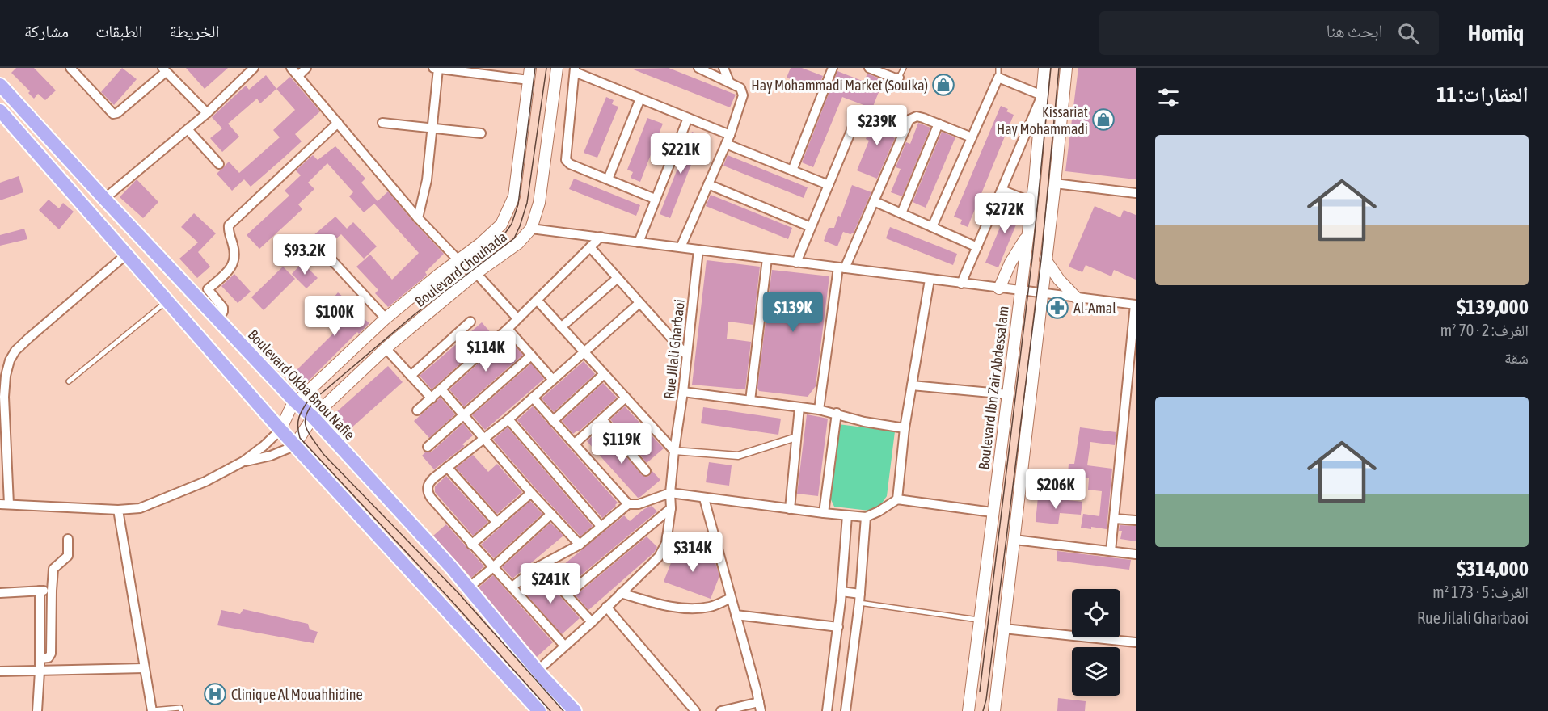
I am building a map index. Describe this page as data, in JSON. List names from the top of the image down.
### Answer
{
  "streets": {
    "main road": ["Boulevard Okba Bnou Nafie"],
    "street": ["Boulevard Chouhada", "Rue Jilali Gharbaoi", "Boulevard Ibn Zair Abdessalam"]
  },
  "crossings": [
    ["Boulevard Chouhada", "Boulevard Okba Bnou Nafie"],
    ["Rue Jilali Gharbaoi", "Boulevard Okba Bnou Nafie"]
  ],
  "places": {
    "shop": ["Hay Mohammadi Market (Souika)", "Kissariat Hay Mohammadi"],
    "pharmacy": ["Al-Amal"],
    "hospital": ["Clinique Al Mouahhidine"]
  },
  "page": {
    "header": "Homiq",
    "search": "ابحث هنا",
    "nav": ["الخريطة", "الطبقات", "مشاركة"],
    "heading": "العقارات: 11",
    "price": [
      "$239K",
      "$221K",
      "$272K",
      "$93.2K",
      "$139K",
      "$100K",
      "$114K",
      "$119K",
      "$206K",
      "$314K",
      "$241K"
    ],
    "list": [
      {
        "name": "$139,000",
        "note": "الغرف: 2 · 70 m² · شقة"
      },
      {
        "name": "$314,000",
        "note": "الغرف: 5 · 173 m² · Rue Jilali Gharbaoi"
      }
    ]
  }
}
